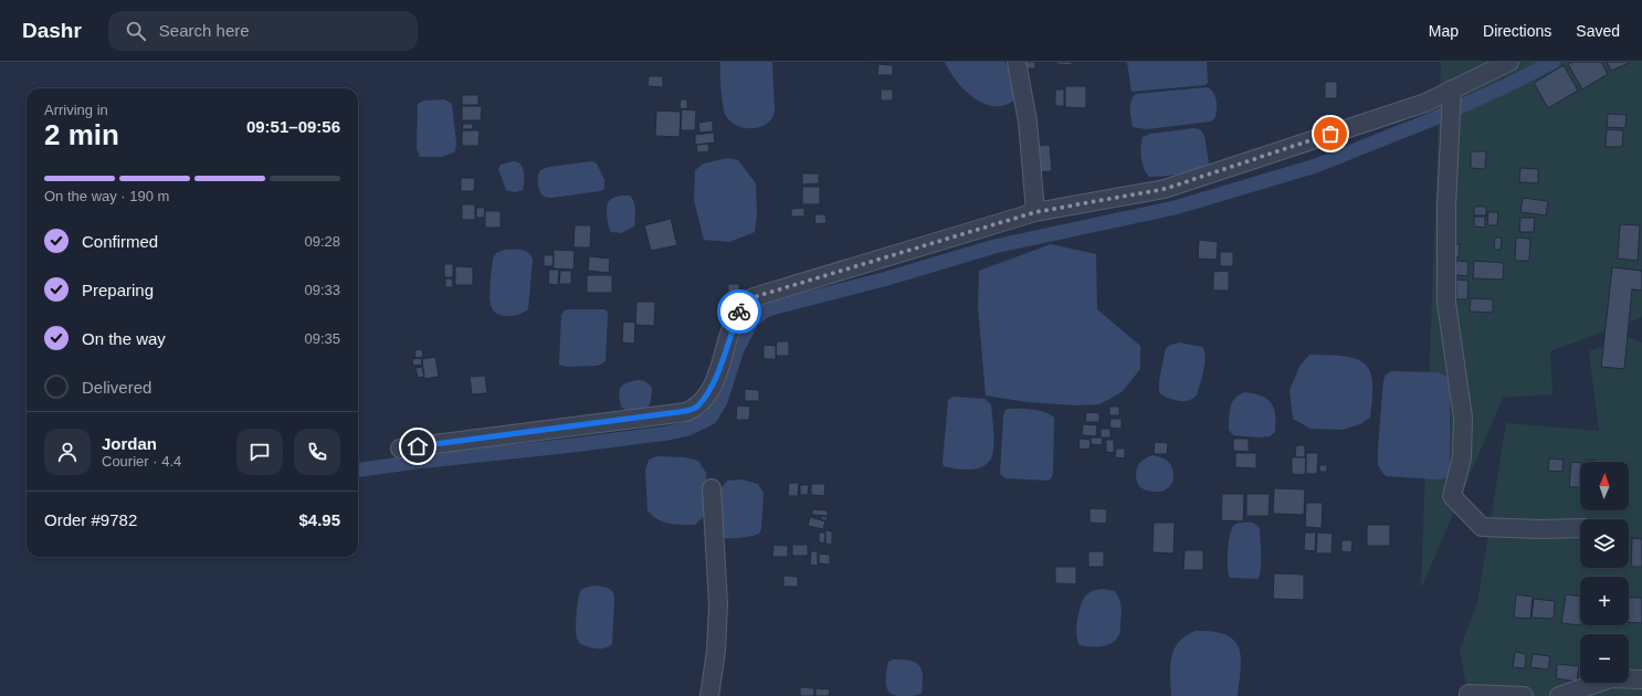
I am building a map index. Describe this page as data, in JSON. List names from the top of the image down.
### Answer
{
  "north": "top",
  "page": {
    "header": "Dashr",
    "search": "Search here",
    "nav": ["Map", "Directions", "Saved"],
    "heading": ["2 min", "Arriving in", "09:51–09:56"],
    "panel": [
      "Jordan",
      "Courier · 4.4",
      "Order #9782",
      "$4.95"
    ],
    "bar": "On the way · 190 m",
    "list": [
      ["Confirmed", "09:28"],
      ["Preparing", "09:33"],
      ["On the way", "09:35"],
      "Delivered"
    ],
    "map_buttons": ["+", "−"]
  }
}
